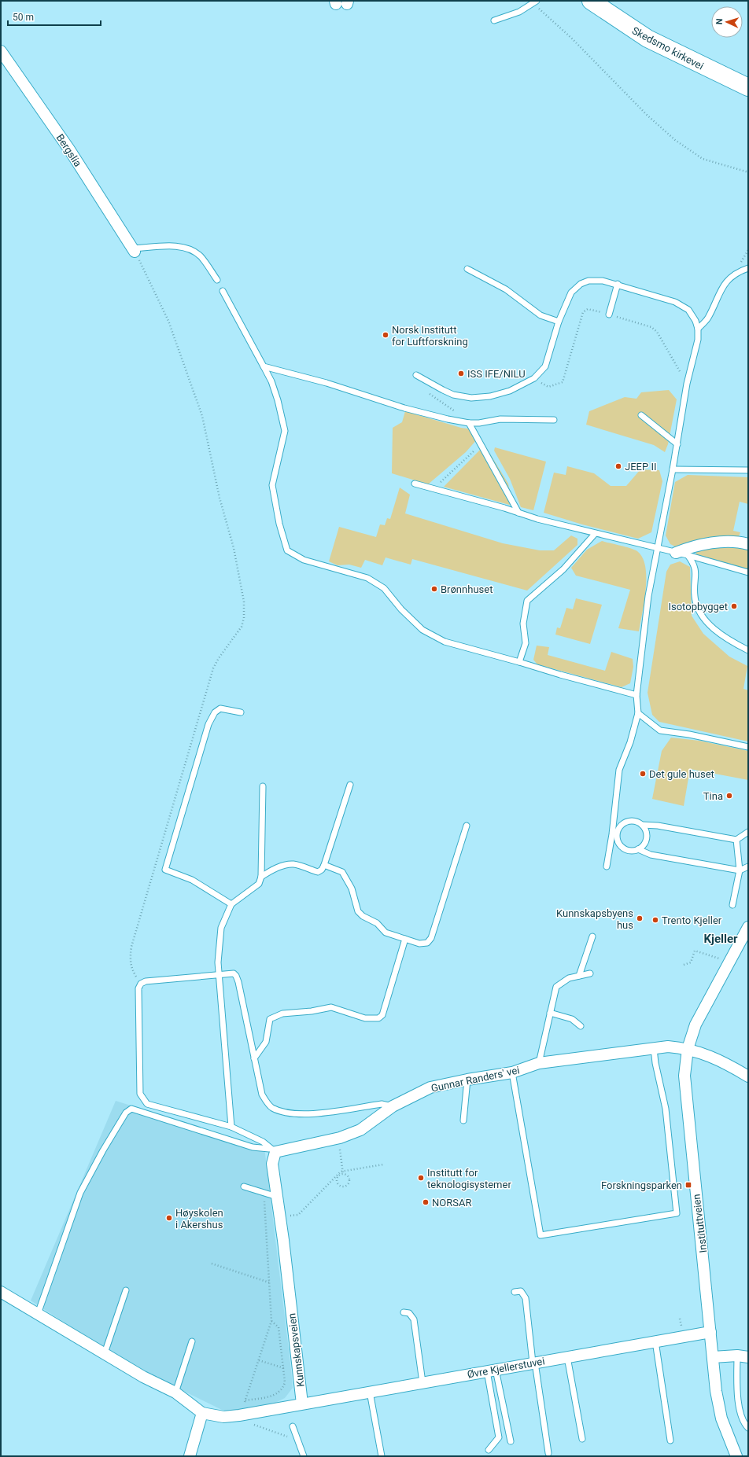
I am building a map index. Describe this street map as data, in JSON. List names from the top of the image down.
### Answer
{
  "streets": {
    "highway": ["Skedsmo kirkevei"],
    "street": [
      "Bergslia",
      "Gunnar Randers' vei",
      "Instituttveien",
      "Kunnskapsveien",
      "Øvre Kjellerstuvei"
    ]
  },
  "crossings": [
    ["Gunnar Randers' vei", "Instituttveien"],
    ["Gunnar Randers' vei", "Kunnskapsveien"],
    ["Instituttveien", "Øvre Kjellerstuvei"],
    ["Kunnskapsveien", "Øvre Kjellerstuvei"]
  ],
  "districts": ["Kjeller"],
  "places": {
    "other": [
      "Norsk Institutt for Luftforskning",
      "ISS IFE/NILU",
      "JEEP II",
      "Brønnhuset",
      "Isotopbygget",
      "Det gule huset",
      "Tina",
      "Kunnskapsbyens hus",
      "Trento Kjeller",
      "Institutt for teknologisystemer",
      "NORSAR",
      "Høyskolen i Akershus"
    ],
    "transit": ["Forskningsparken"]
  },
  "scale_bar": "50 m",
  "north": "left"
}
